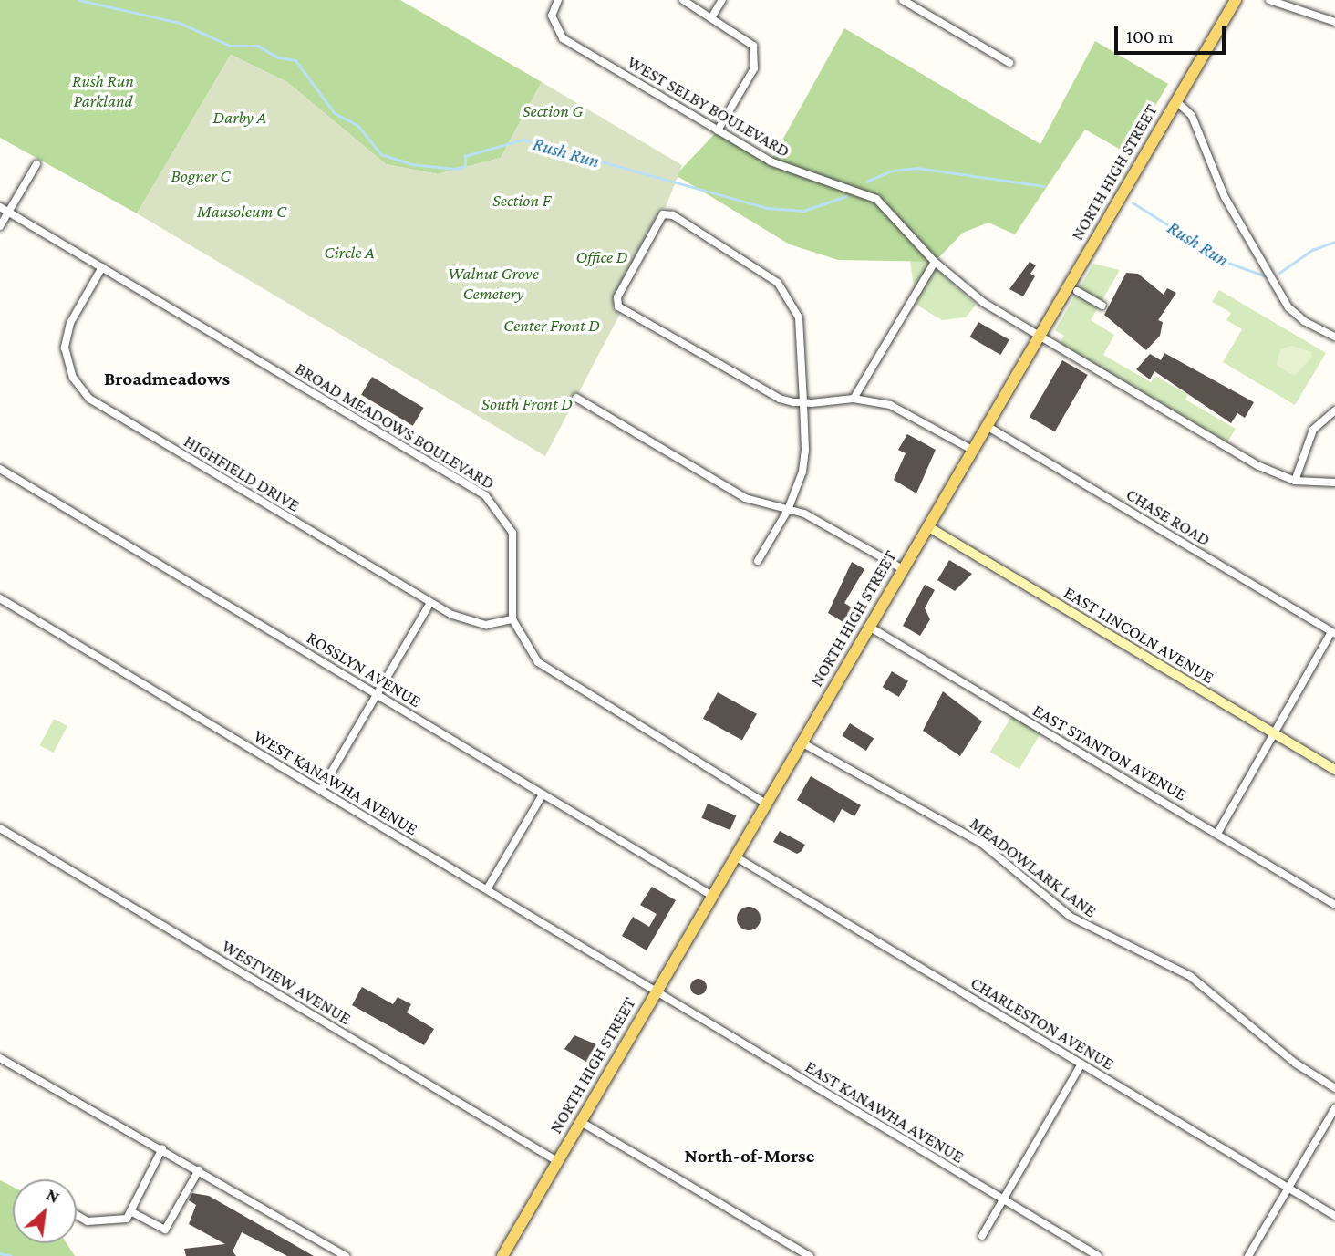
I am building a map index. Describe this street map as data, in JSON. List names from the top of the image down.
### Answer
{
  "streets": {
    "main road": ["NORTH HIGH STREET", "EAST LINCOLN AVENUE"],
    "street": [
      "WEST SELBY BOULEVARD",
      "BROAD MEADOWS BOULEVARD",
      "HIGHFIELD DRIVE",
      "CHASE ROAD",
      "ROSSLYN AVENUE",
      "EAST STANTON AVENUE",
      "WEST KANAWHA AVENUE",
      "MEADOWLARK LANE",
      "WESTVIEW AVENUE",
      "CHARLESTON AVENUE",
      "EAST KANAWHA AVENUE"
    ]
  },
  "crossings": [
    ["WEST SELBY BOULEVARD", "NORTH HIGH STREET"],
    ["NORTH HIGH STREET", "CHASE ROAD"],
    ["NORTH HIGH STREET", "EAST LINCOLN AVENUE"],
    ["NORTH HIGH STREET", "ROSSLYN AVENUE"],
    ["NORTH HIGH STREET", "EAST STANTON AVENUE"],
    ["NORTH HIGH STREET", "WEST KANAWHA AVENUE"],
    ["NORTH HIGH STREET", "MEADOWLARK LANE"],
    ["NORTH HIGH STREET", "WESTVIEW AVENUE"],
    ["NORTH HIGH STREET", "CHARLESTON AVENUE"],
    ["NORTH HIGH STREET", "EAST KANAWHA AVENUE"],
    ["BROAD MEADOWS BOULEVARD", "HIGHFIELD DRIVE"],
    ["WEST KANAWHA AVENUE", "EAST KANAWHA AVENUE"]
  ],
  "districts": ["Broadmeadows", "North-of-Morse"],
  "water": ["Rush Run"],
  "parks": [
    "Rush Run Parkland",
    "Section G",
    "Darby A",
    "Bogner C",
    "Section F",
    "Mausoleum C",
    "Circle A",
    "Office D",
    "Walnut Grove Cemetery",
    "Center Front D",
    "South Front D"
  ],
  "scale_bar": "100 m",
  "north": "top right"
}
